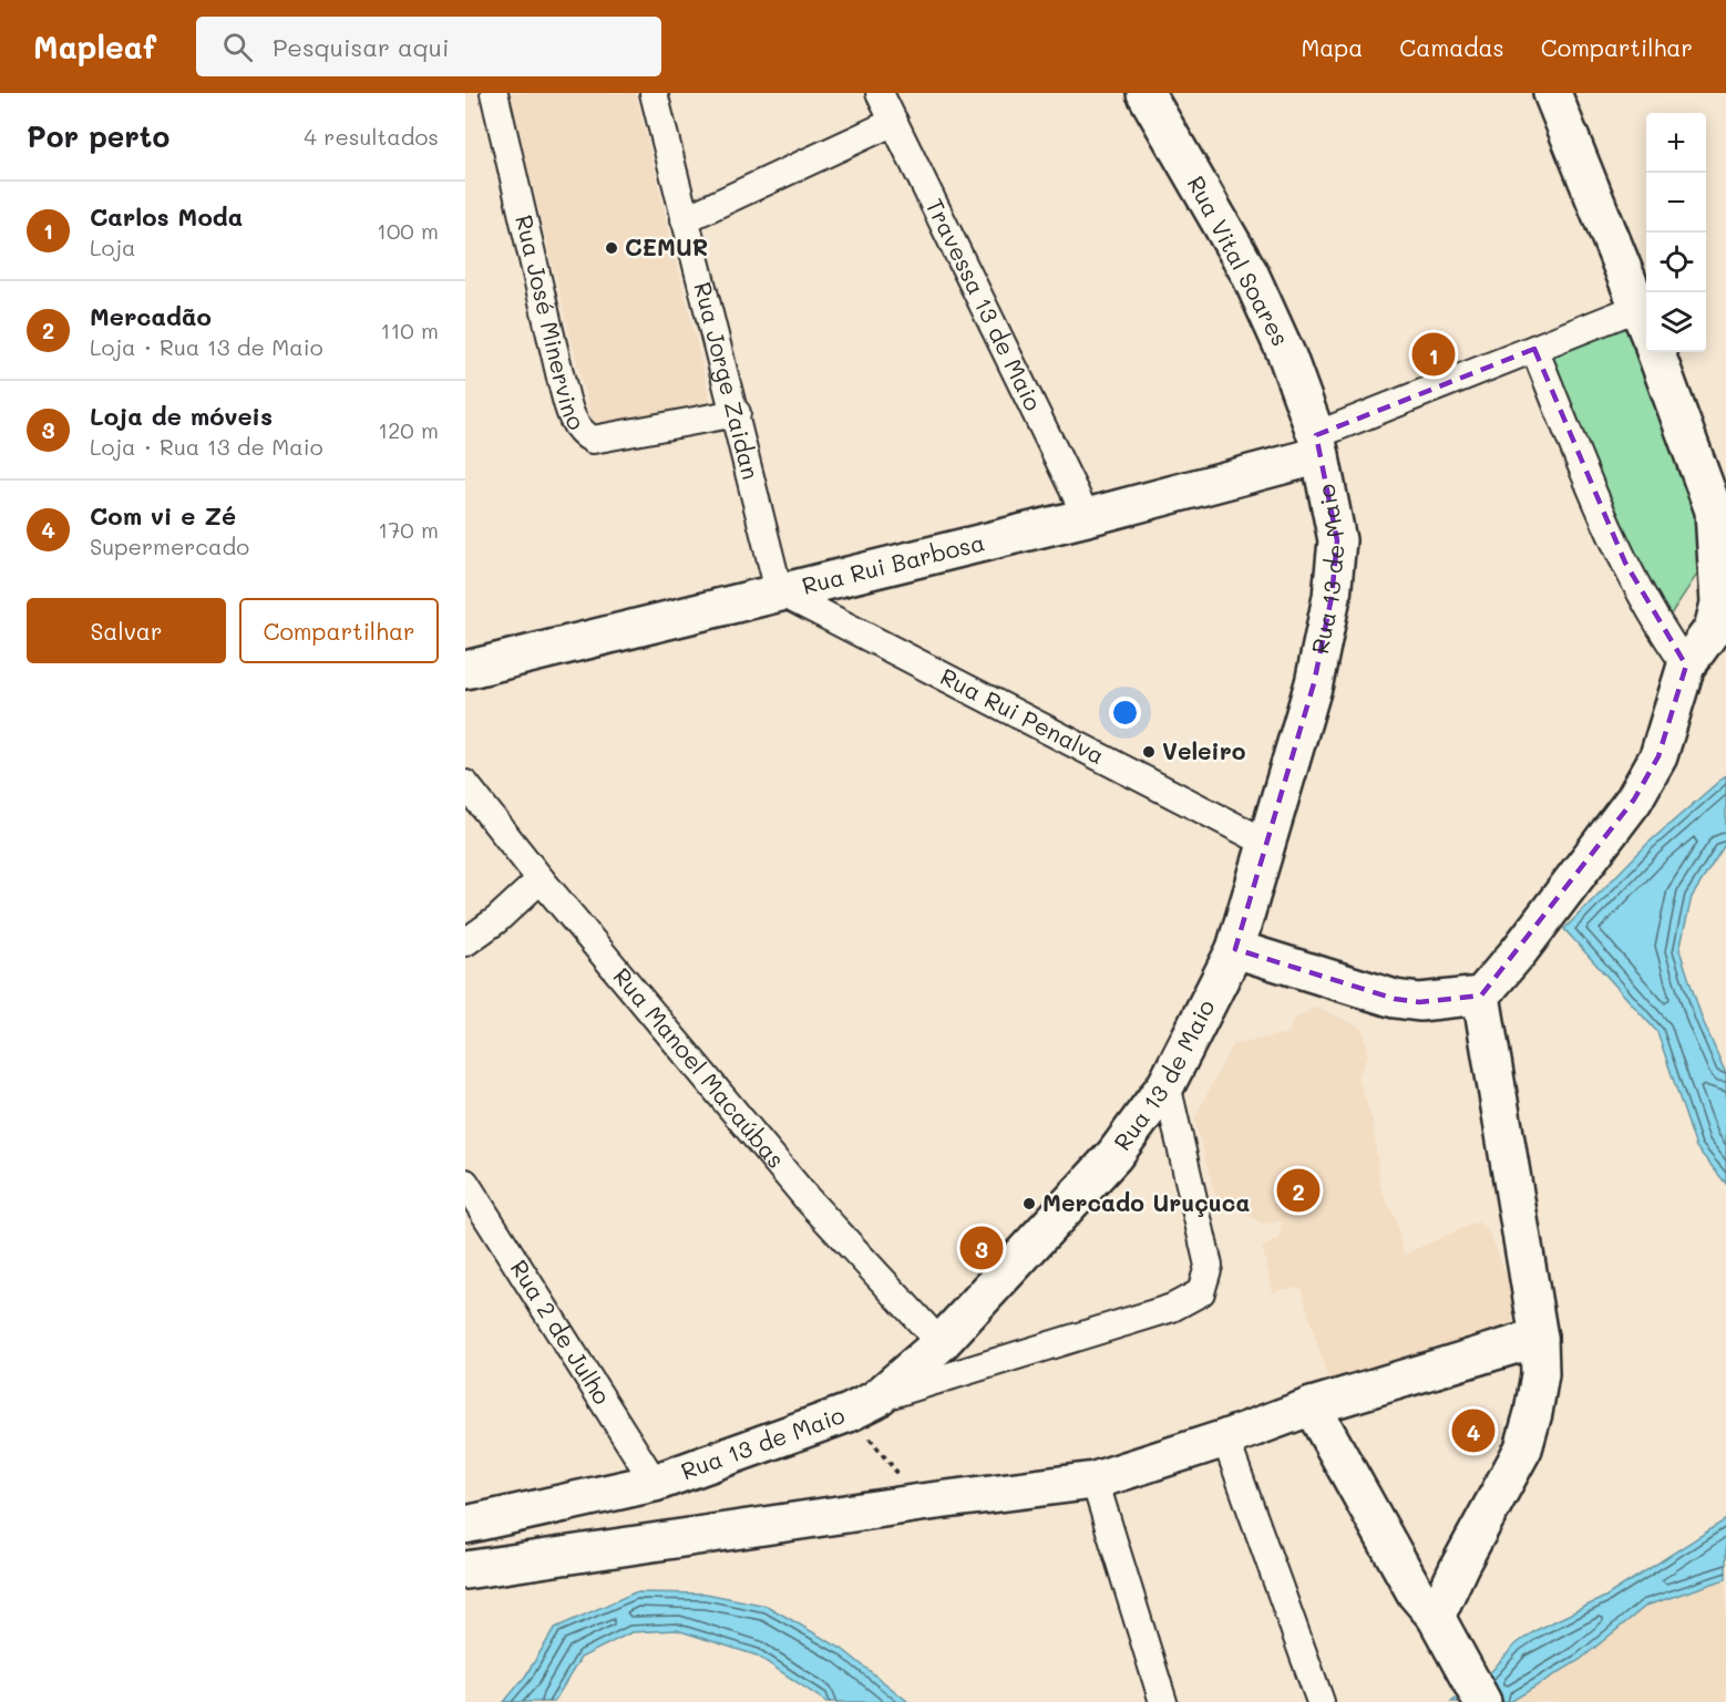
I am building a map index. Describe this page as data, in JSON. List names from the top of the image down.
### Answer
{
  "streets": {
    "street": [
      "Rua Vital Soares",
      "Travessa 13 de Maio",
      "Rua José Minervino",
      "Rua Jorge Zaidan",
      "Rua Rui Barbosa",
      "Rua 13 de Maio",
      "Rua Rui Penalva",
      "Rua Manoel Macaúbas",
      "Rua 2 de Julho"
    ]
  },
  "crossings": [
    ["Rua Vital Soares", "Rua Rui Barbosa"],
    ["Rua Vital Soares", "Rua 13 de Maio"],
    ["Travessa 13 de Maio", "Rua Rui Barbosa"],
    ["Rua José Minervino", "Rua Jorge Zaidan"],
    ["Rua Jorge Zaidan", "Rua Rui Barbosa"],
    ["Rua Jorge Zaidan", "Rua Rui Penalva"],
    ["Rua Rui Barbosa", "Rua 13 de Maio"],
    ["Rua Rui Barbosa", "Rua Rui Penalva"],
    ["Rua 13 de Maio", "Rua Rui Penalva"],
    ["Rua 13 de Maio", "Rua Manoel Macaúbas"],
    ["Rua 13 de Maio", "Rua 2 de Julho"]
  ],
  "places": ["CEMUR", "Veleiro", "Mercado Uruçuca"],
  "page": {
    "header": "Mapleaf",
    "search": "Pesquisar aqui",
    "nav": ["Mapa", "Camadas", "Compartilhar"],
    "heading": ["Por perto", "4 resultados"],
    "map_buttons": ["+", "−"],
    "list": [
      {
        "mark": "1",
        "name": "Carlos Moda",
        "note": "Loja",
        "value": "100 m"
      },
      {
        "mark": "2",
        "name": "Mercadão",
        "note": "Loja · Rua 13 de Maio",
        "value": "110 m"
      },
      {
        "mark": "3",
        "name": "Loja de móveis",
        "note": "Loja · Rua 13 de Maio",
        "value": "120 m"
      },
      {
        "mark": "4",
        "name": "Com vi e Zé",
        "note": "Supermercado",
        "value": "170 m"
      }
    ],
    "pins": [
      "1",
      "2",
      "3",
      "4"
    ],
    "buttons": ["Salvar", "Compartilhar"]
  }
}
